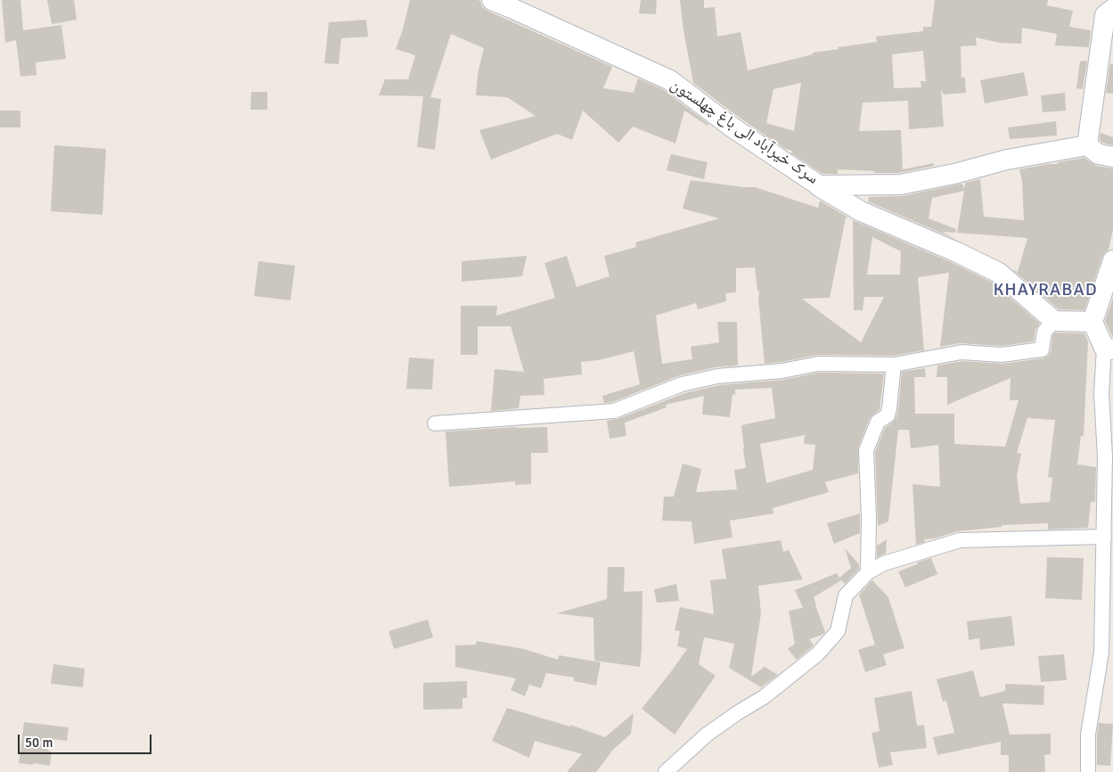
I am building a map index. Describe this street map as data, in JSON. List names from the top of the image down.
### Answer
{
  "streets": {
    "street": ["سرک خیرآباد الی باغ چهلستون"]
  },
  "districts": ["KHAYRABAD"],
  "scale_bar": "50 m"
}
